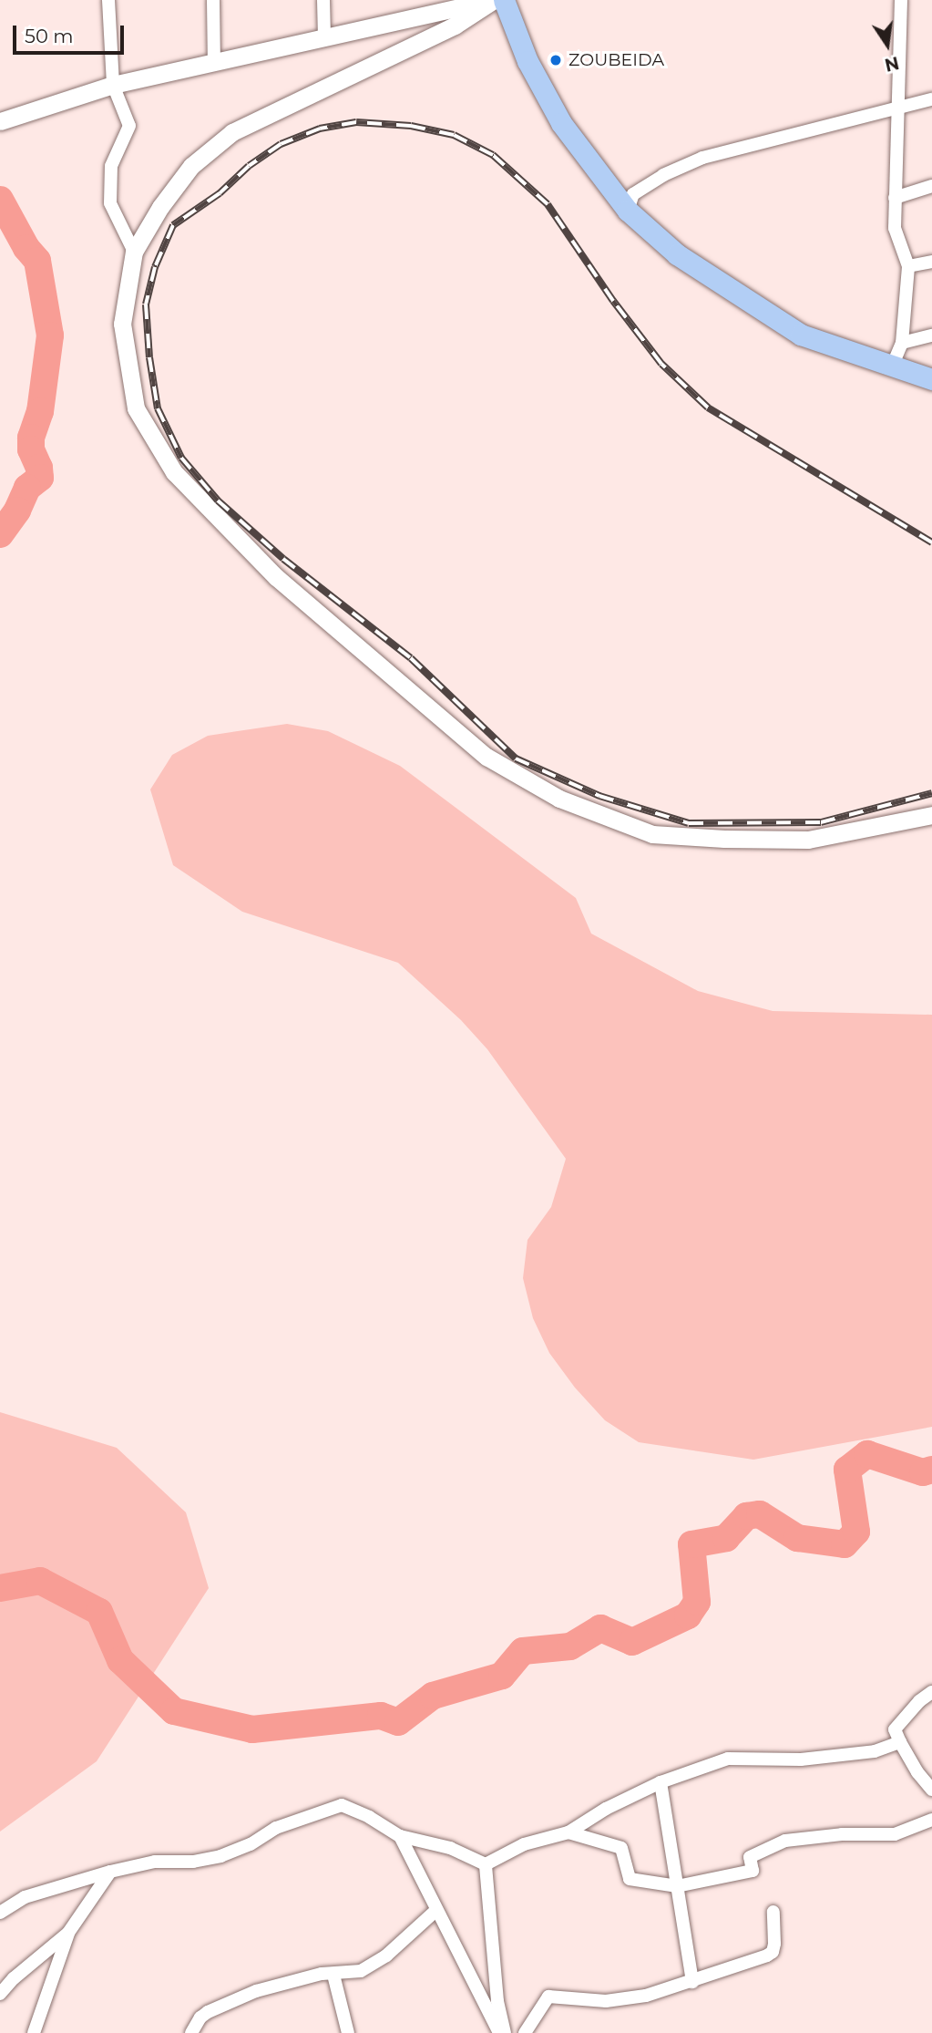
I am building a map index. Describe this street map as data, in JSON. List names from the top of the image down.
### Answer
{
  "places": ["ZOUBEIDA"],
  "scale_bar": "50 m",
  "north": "bottom"
}
